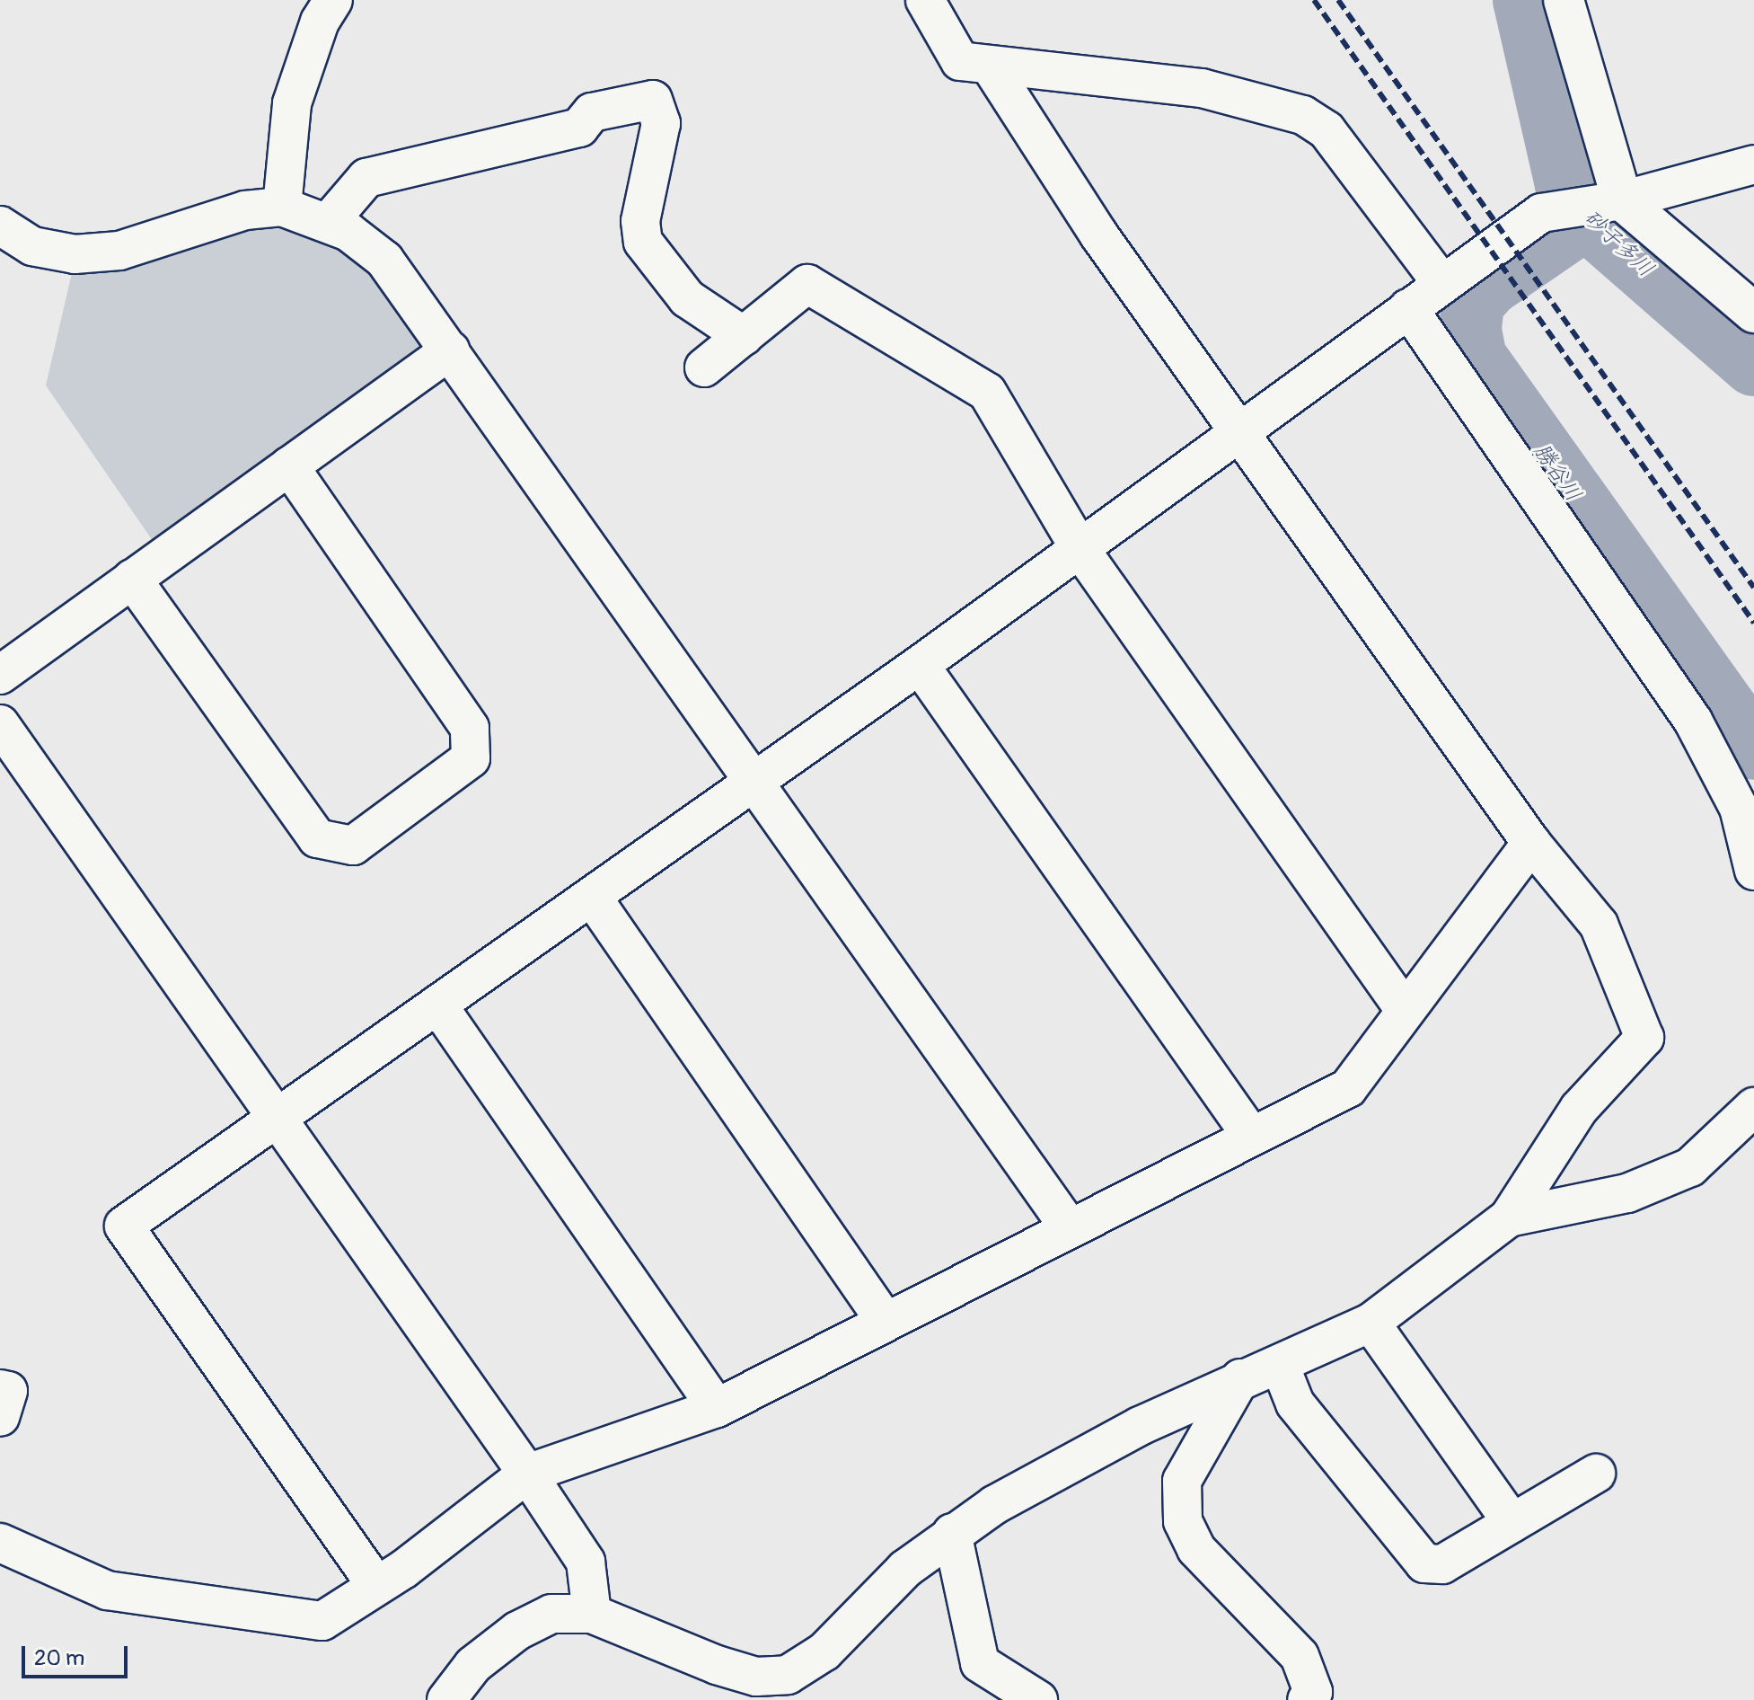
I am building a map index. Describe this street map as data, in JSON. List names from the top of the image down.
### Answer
{
  "water": ["砂子多川", "勝谷川"],
  "scale_bar": "20 m"
}
